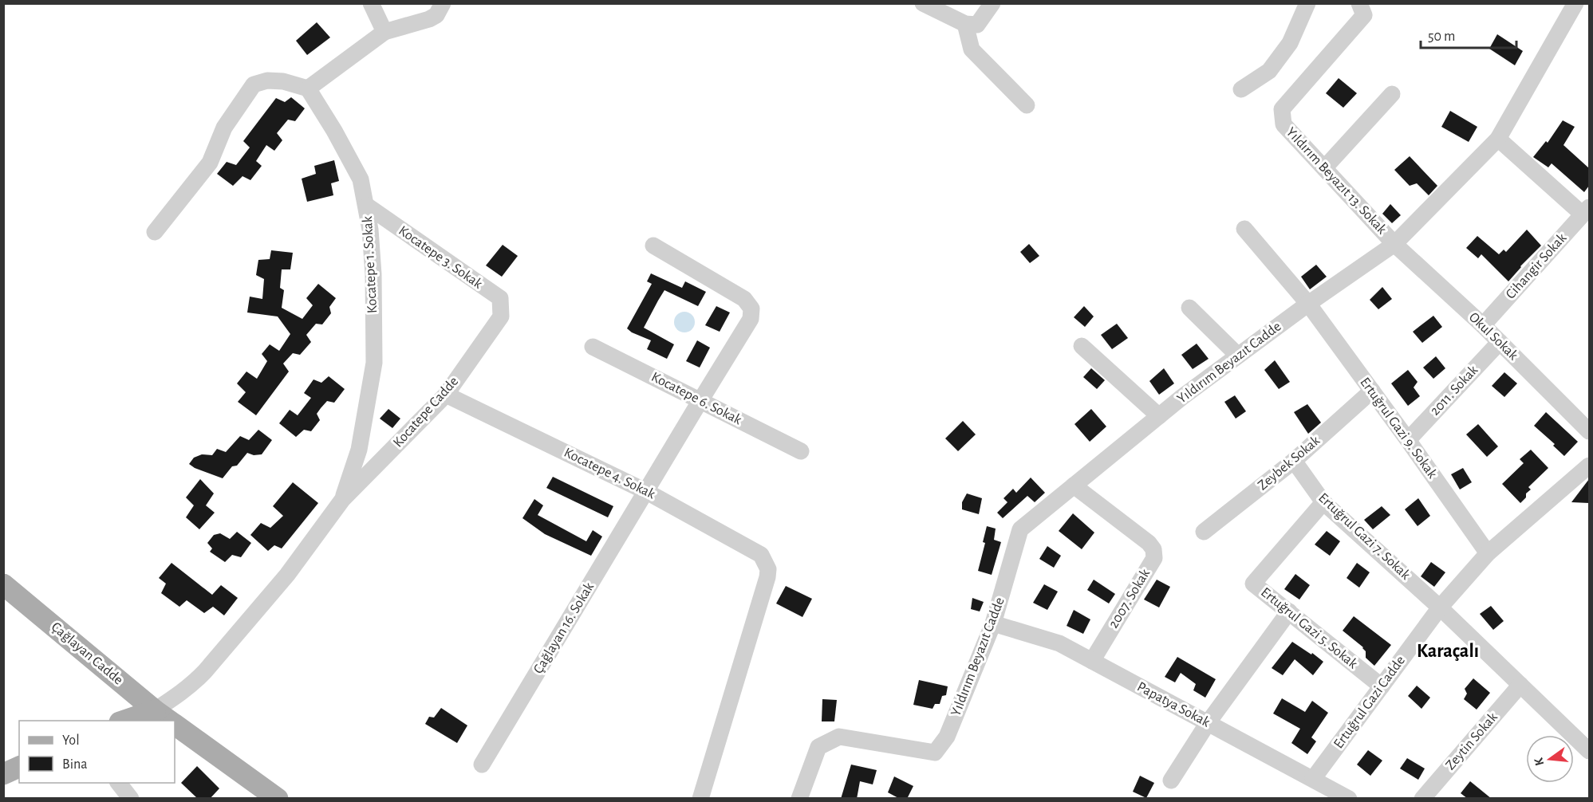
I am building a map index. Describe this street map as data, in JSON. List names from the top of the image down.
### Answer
{
  "streets": {
    "main road": ["Çağlayan Cadde"],
    "street": [
      "Yıldırım Beyazıt 13. Sokak",
      "Kocatepe 3. Sokak",
      "Kocatepe 1. Sokak",
      "Cihangir Sokak",
      "Okul Sokak",
      "Yıldırım Beyazıt Cadde",
      "2011. Sokak",
      "Kocatepe 6. Sokak",
      "Kocatepe Cadde",
      "Ertuğrul Gazi 9. Sokak",
      "Zeybek Sokak",
      "Kocatepe 4. Sokak",
      "Ertuğrul Gazi 7. Sokak",
      "2007. Sokak",
      "Çağlayan 16. Sokak",
      "Ertuğrul Gazi 5. Sokak",
      "Ertuğrul Gazi Cadde",
      "Papatya Sokak",
      "Zeytin Sokak"
    ]
  },
  "crossings": [
    ["Yıldırım Beyazıt 13. Sokak", "Okul Sokak"],
    ["Yıldırım Beyazıt 13. Sokak", "Yıldırım Beyazıt Cadde"],
    ["Kocatepe 3. Sokak", "Kocatepe 1. Sokak"],
    ["Kocatepe 3. Sokak", "Kocatepe Cadde"],
    ["Kocatepe 1. Sokak", "Kocatepe Cadde"],
    ["Cihangir Sokak", "Okul Sokak"],
    ["Okul Sokak", "Yıldırım Beyazıt Cadde"],
    ["Okul Sokak", "2011. Sokak"],
    ["Yıldırım Beyazıt Cadde", "Ertuğrul Gazi 9. Sokak"],
    ["Yıldırım Beyazıt Cadde", "2007. Sokak"],
    ["Yıldırım Beyazıt Cadde", "Papatya Sokak"],
    ["2011. Sokak", "Ertuğrul Gazi 9. Sokak"],
    ["Kocatepe 6. Sokak", "Çağlayan 16. Sokak"],
    ["Kocatepe Cadde", "Kocatepe 4. Sokak"],
    ["Ertuğrul Gazi 9. Sokak", "Zeybek Sokak"],
    ["Ertuğrul Gazi 9. Sokak", "Ertuğrul Gazi Cadde"],
    ["Zeybek Sokak", "Ertuğrul Gazi 7. Sokak"],
    ["Kocatepe 4. Sokak", "Çağlayan 16. Sokak"],
    ["Ertuğrul Gazi 7. Sokak", "Ertuğrul Gazi 5. Sokak"],
    ["Ertuğrul Gazi 7. Sokak", "Ertuğrul Gazi Cadde"],
    ["Ertuğrul Gazi 7. Sokak", "Zeytin Sokak"],
    ["2007. Sokak", "Papatya Sokak"],
    ["Ertuğrul Gazi 5. Sokak", "Ertuğrul Gazi Cadde"],
    ["Ertuğrul Gazi Cadde", "Papatya Sokak"]
  ],
  "districts": ["Karaçalı"],
  "legend": ["Yol", "Bina"],
  "scale_bar": "50 m",
  "north": "left"
}
